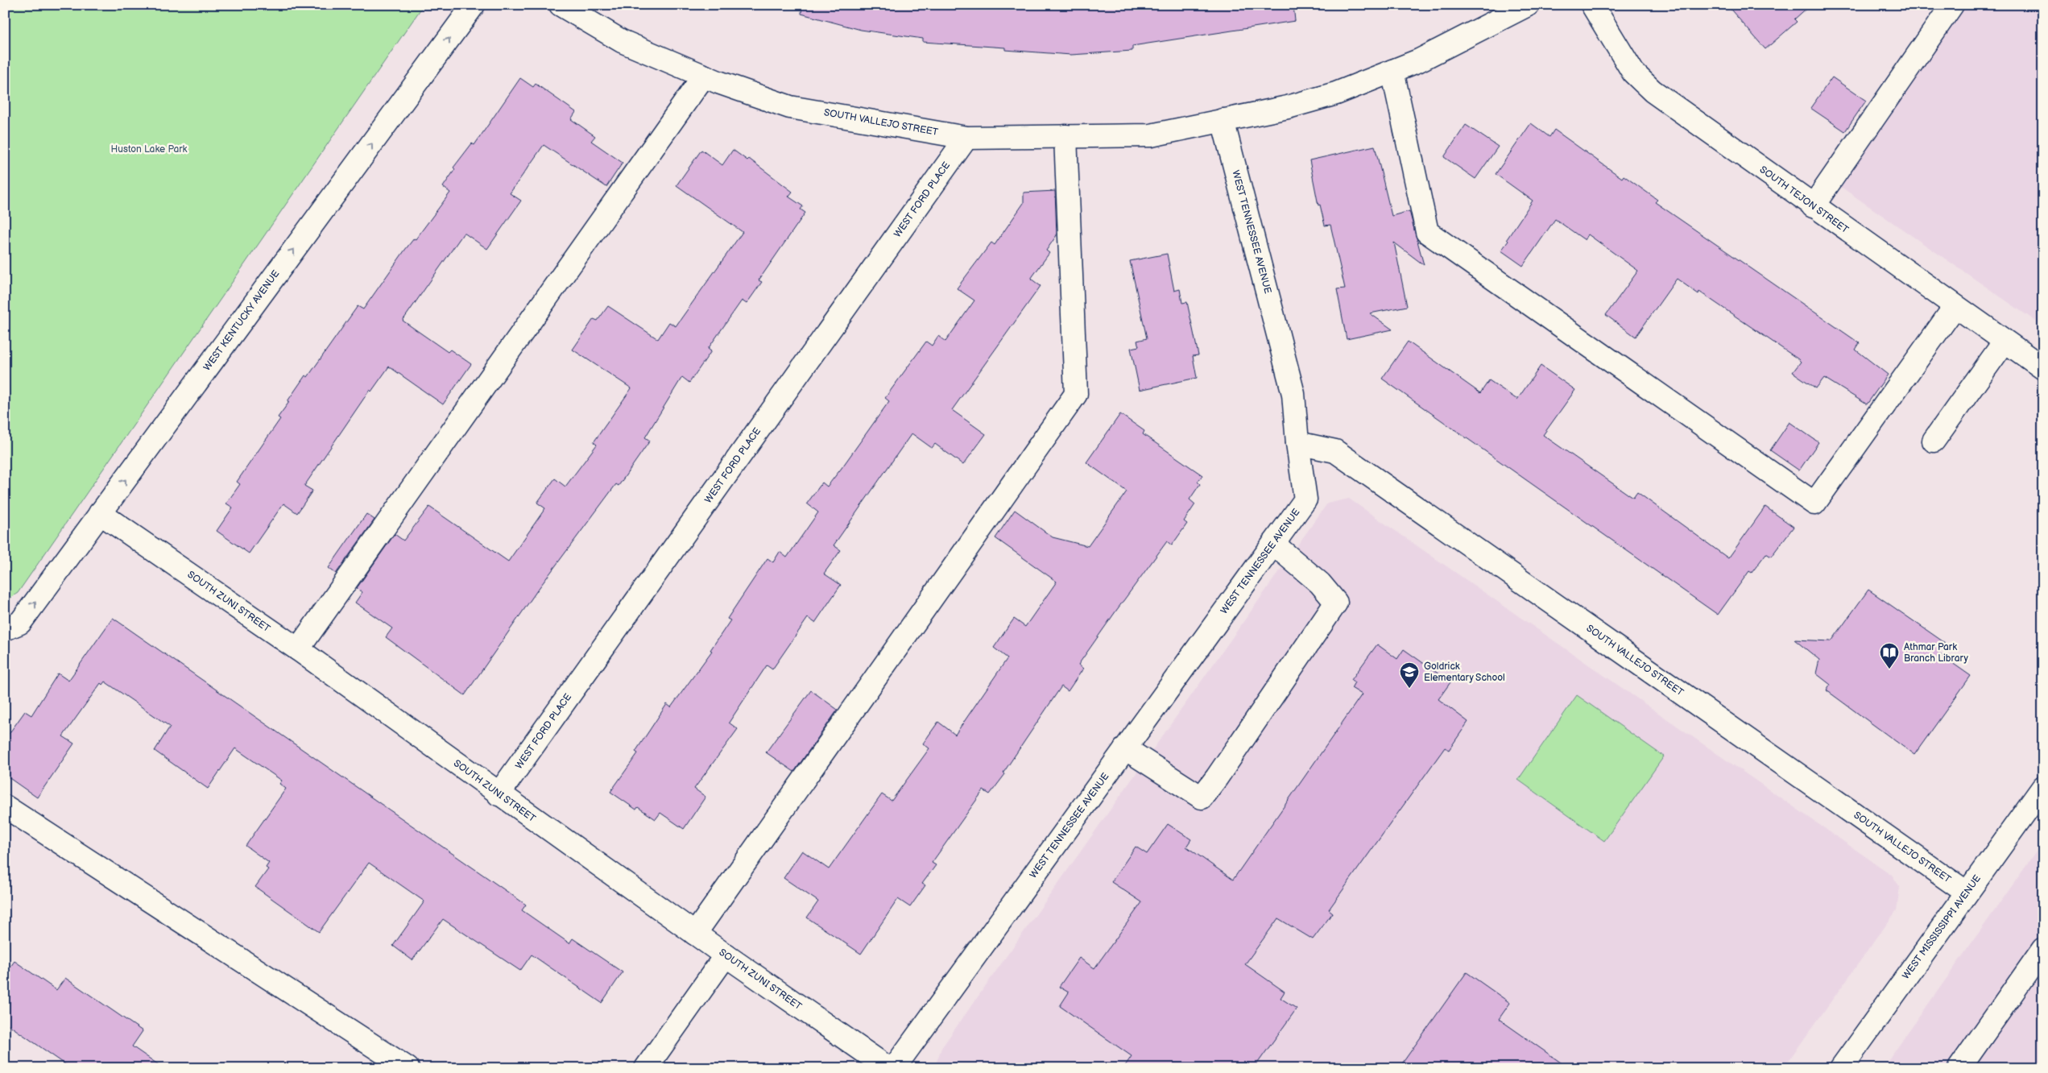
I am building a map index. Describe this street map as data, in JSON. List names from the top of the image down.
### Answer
{
  "streets": {
    "street": [
      "SOUTH VALLEJO STREET",
      "WEST FORD PLACE",
      "SOUTH TEJON STREET",
      "WEST TENNESSEE AVENUE",
      "WEST KENTUCKY AVENUE",
      "SOUTH ZUNI STREET",
      "WEST MISSISSIPPI AVENUE"
    ]
  },
  "crossings": [
    ["SOUTH VALLEJO STREET", "WEST FORD PLACE"],
    ["SOUTH VALLEJO STREET", "WEST TENNESSEE AVENUE"],
    ["SOUTH VALLEJO STREET", "WEST MISSISSIPPI AVENUE"],
    ["WEST FORD PLACE", "SOUTH ZUNI STREET"],
    ["WEST KENTUCKY AVENUE", "SOUTH ZUNI STREET"]
  ],
  "one_way": ["WEST KENTUCKY AVENUE"],
  "parks": ["Huston Lake Park"],
  "places": {
    "library": ["Athmar Park Branch Library"],
    "school or university": ["Goldrick Elementary School"]
  }
}
